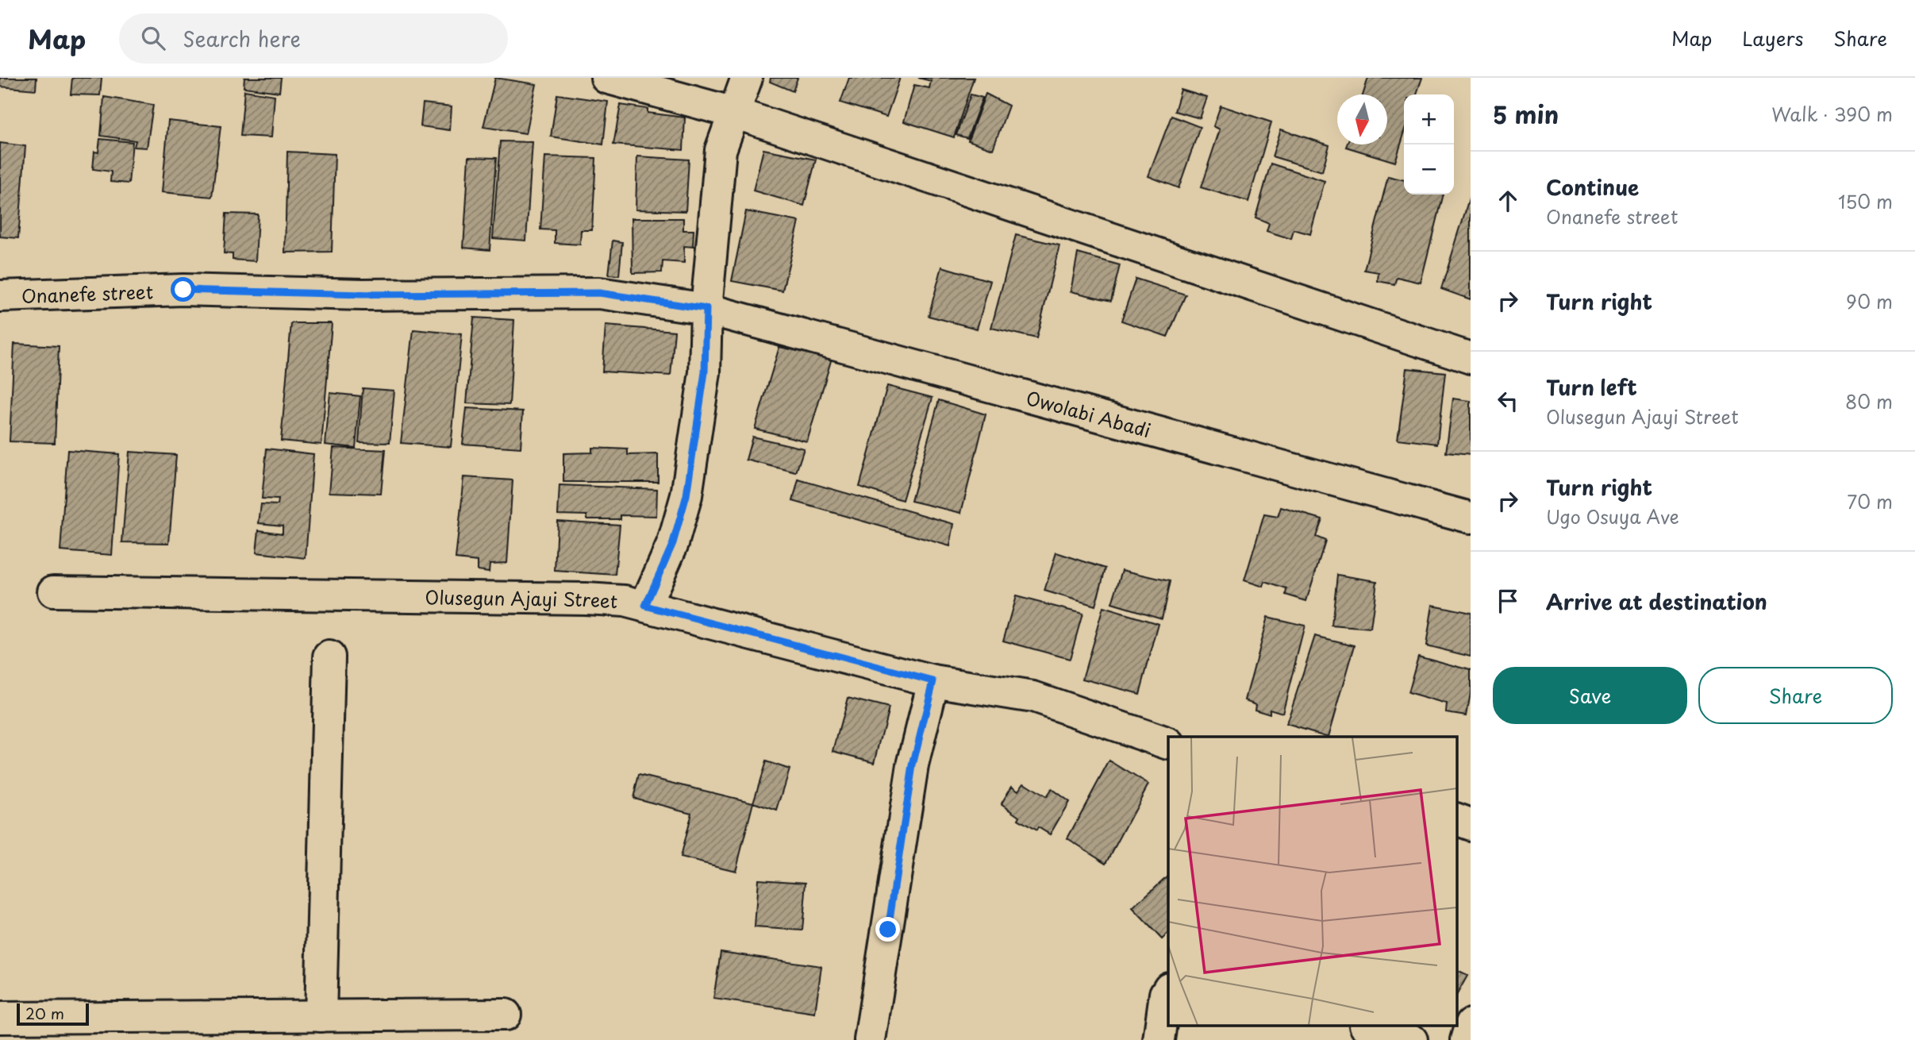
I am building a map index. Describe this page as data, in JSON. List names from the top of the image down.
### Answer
{
  "streets": {
    "street": ["Onanefe street", "Owolabi Abadi", "Olusegun Ajayi Street"]
  },
  "crossings": [
    ["Onanefe street", "Owolabi Abadi"]
  ],
  "scale_bar": "20 m",
  "north": "bottom",
  "page": {
    "header": "Map",
    "search": "Search here",
    "nav": ["Map", "Layers", "Share"],
    "heading": ["5 min", "Walk · 390 m"],
    "map_buttons": ["+", "−"],
    "list": [
      ["Continue", "Onanefe street", "150 m"],
      ["Turn right", "90 m"],
      ["Turn left", "Olusegun Ajayi Street", "80 m"],
      ["Turn right", "Ugo Osuya Ave", "70 m"],
      "Arrive at destination"
    ],
    "buttons": ["Save", "Share"],
    "scale": "20 m"
  }
}
